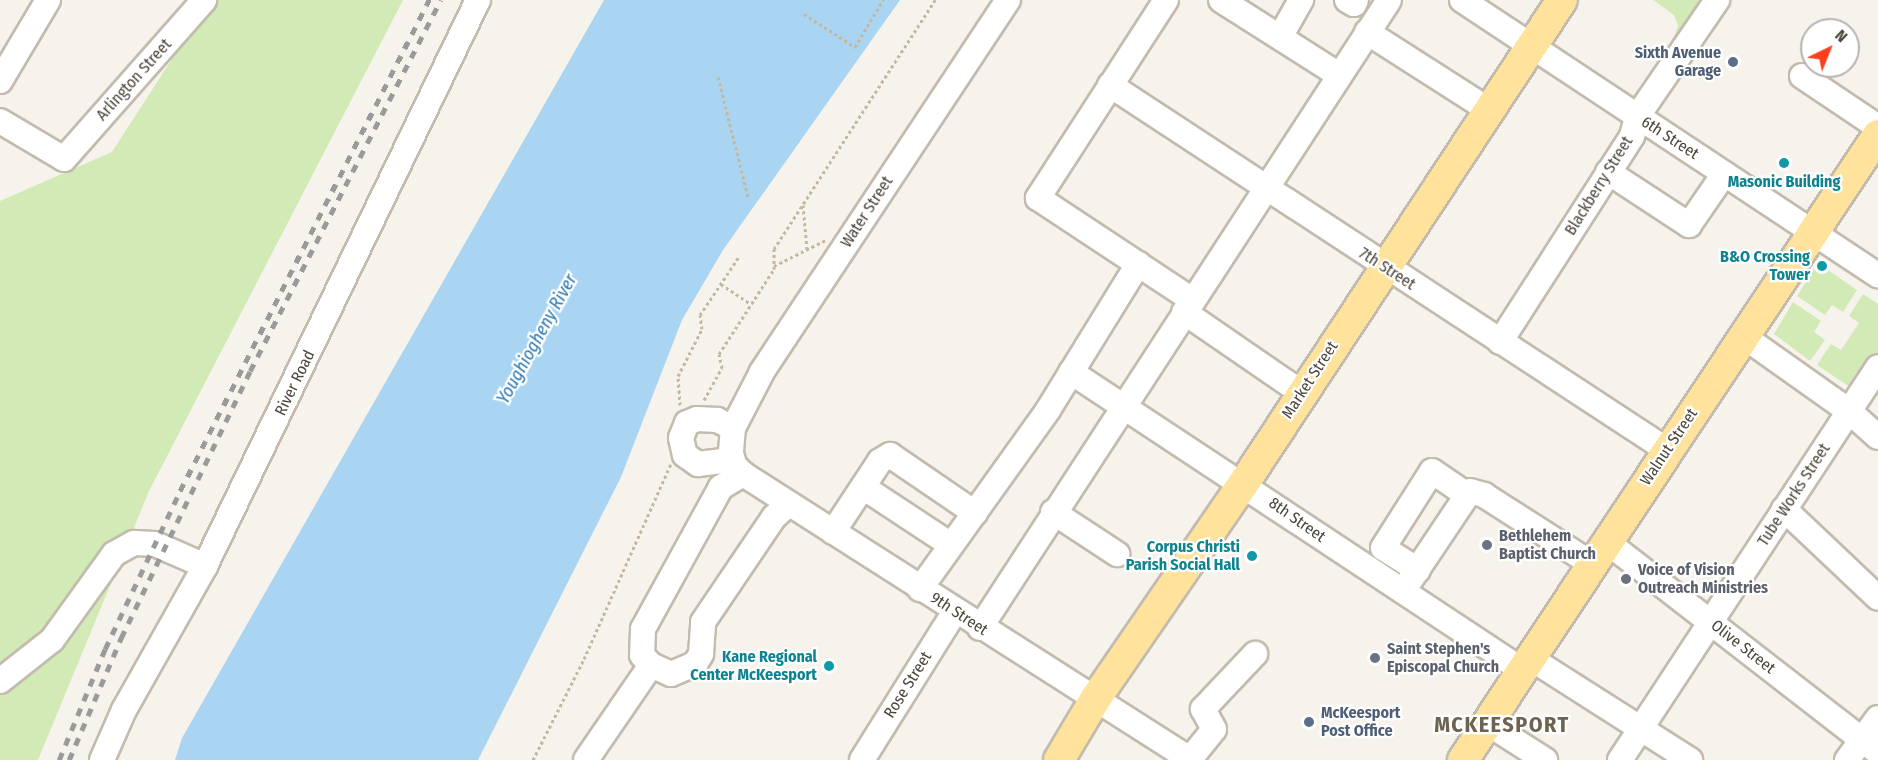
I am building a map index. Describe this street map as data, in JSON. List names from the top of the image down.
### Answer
{
  "streets": {
    "main road": ["Market Street", "Walnut Street"],
    "street": [
      "Arlington Street",
      "6th Street",
      "Blackberry Street",
      "Water Street",
      "7th Street",
      "River Road",
      "Tube Works Street",
      "8th Street",
      "9th Street",
      "Olive Street",
      "Rose Street"
    ]
  },
  "crossings": [
    ["6th Street", "Blackberry Street"],
    ["6th Street", "Market Street"],
    ["6th Street", "Walnut Street"],
    ["Blackberry Street", "7th Street"],
    ["7th Street", "Market Street"],
    ["7th Street", "Walnut Street"],
    ["Market Street", "8th Street"],
    ["Market Street", "9th Street"],
    ["Walnut Street", "8th Street"],
    ["Walnut Street", "Olive Street"],
    ["Tube Works Street", "8th Street"],
    ["Tube Works Street", "Olive Street"],
    ["9th Street", "Rose Street"]
  ],
  "districts": ["MCKEESPORT"],
  "water": ["Youghiogheny River"],
  "places": [
    "Sixth Avenue Garage",
    "Masonic Building",
    "B&O Crossing Tower",
    "Bethlehem Baptist Church",
    "Corpus Christi Parish Social Hall",
    "Voice of Vision Outreach Ministries",
    "Saint Stephen's Episcopal Church",
    "Kane Regional Center McKeesport",
    "McKeesport Post Office"
  ],
  "north": "top right"
}
